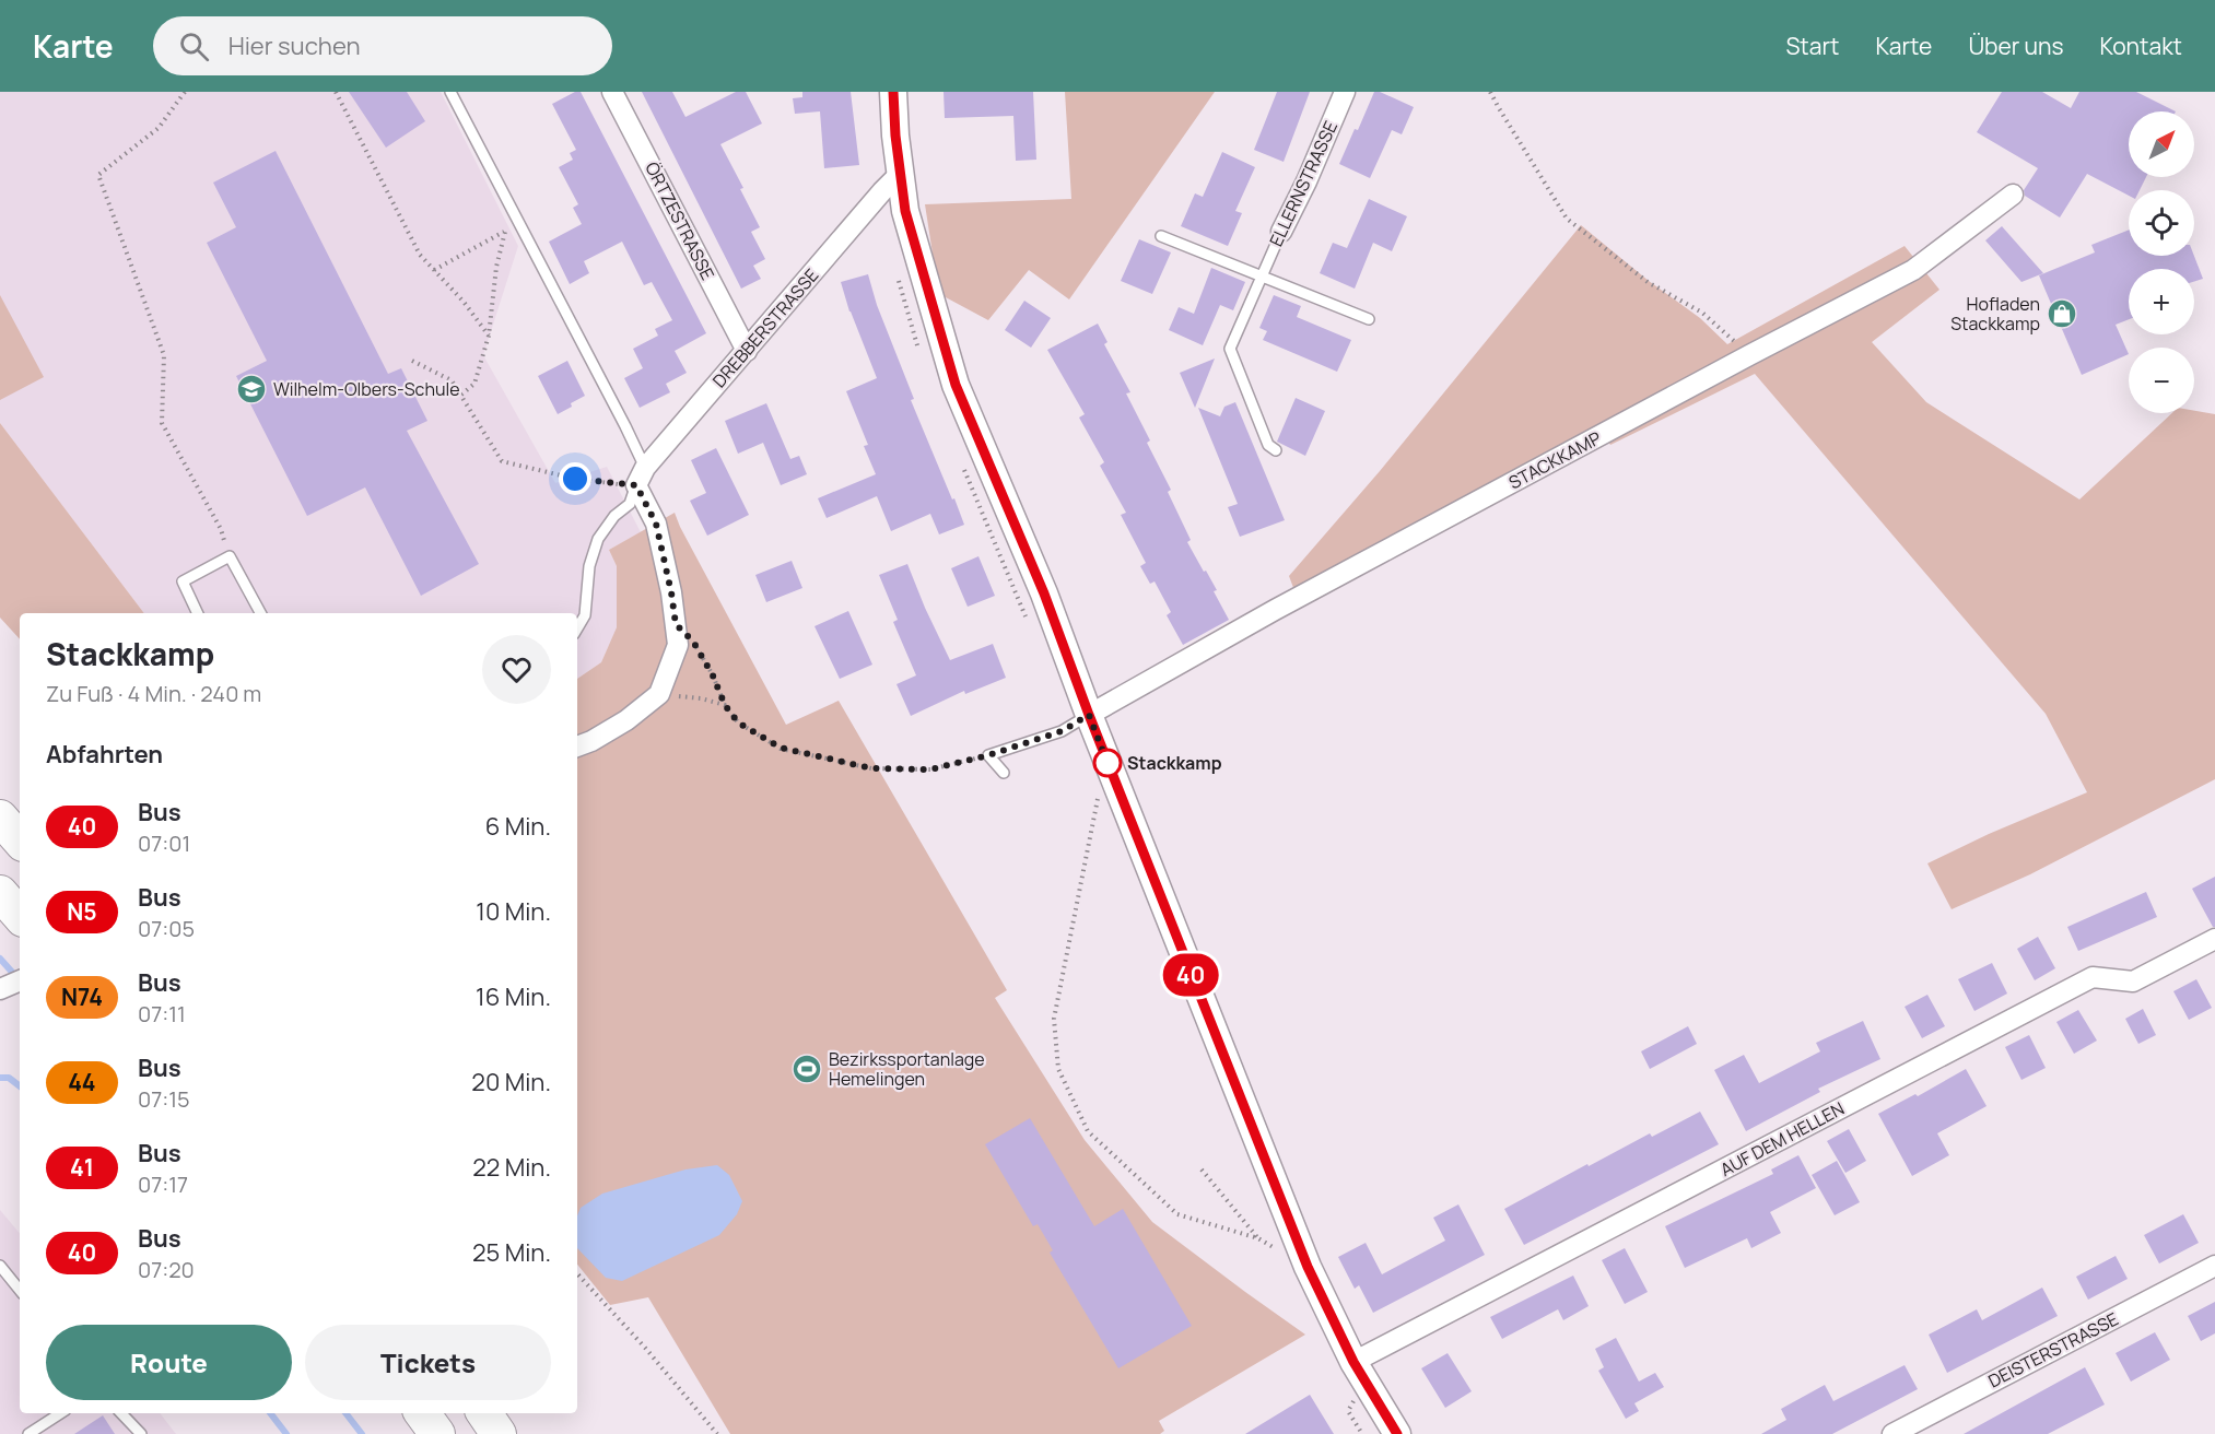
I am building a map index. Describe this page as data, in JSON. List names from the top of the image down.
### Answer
{
  "streets": {
    "street": [
      "ELLERNSTRASSE",
      "ÖRTZESTRASSE",
      "DREBBERSTRASSE",
      "STACKKAMP",
      "AUF DEM HELLEN",
      "DEISTERSTRASSE"
    ]
  },
  "crossings": [
    ["ÖRTZESTRASSE", "DREBBERSTRASSE"]
  ],
  "places": {
    "shop": ["Hofladen Stackkamp"],
    "school or university": ["Wilhelm-Olbers-Schule"],
    "other": ["Stackkamp"],
    "sports": ["Bezirkssportanlage Hemelingen"]
  },
  "lines": ["bus line 40"],
  "north": "top right",
  "page": {
    "header": "Karte",
    "search": "Hier suchen",
    "nav": [
      "Start",
      "Karte",
      "Über uns",
      "Kontakt"
    ],
    "on_map": "40",
    "map_buttons": ["+", "−"],
    "heading": [
      ["Stackkamp", "Zu Fuß · 4 Min. · 240 m"],
      "Abfahrten"
    ],
    "list": [
      {
        "mark": "40",
        "name": "Bus",
        "note": "07:01",
        "value": "6 Min."
      },
      {
        "mark": "N5",
        "name": "Bus",
        "note": "07:05",
        "value": "10 Min."
      },
      {
        "mark": "N74",
        "name": "Bus",
        "note": "07:11",
        "value": "16 Min."
      },
      {
        "mark": "44",
        "name": "Bus",
        "note": "07:15",
        "value": "20 Min."
      },
      {
        "mark": "41",
        "name": "Bus",
        "note": "07:17",
        "value": "22 Min."
      },
      {
        "mark": "40",
        "name": "Bus",
        "note": "07:20",
        "value": "25 Min."
      }
    ],
    "buttons": ["Route", "Tickets"]
  }
}
